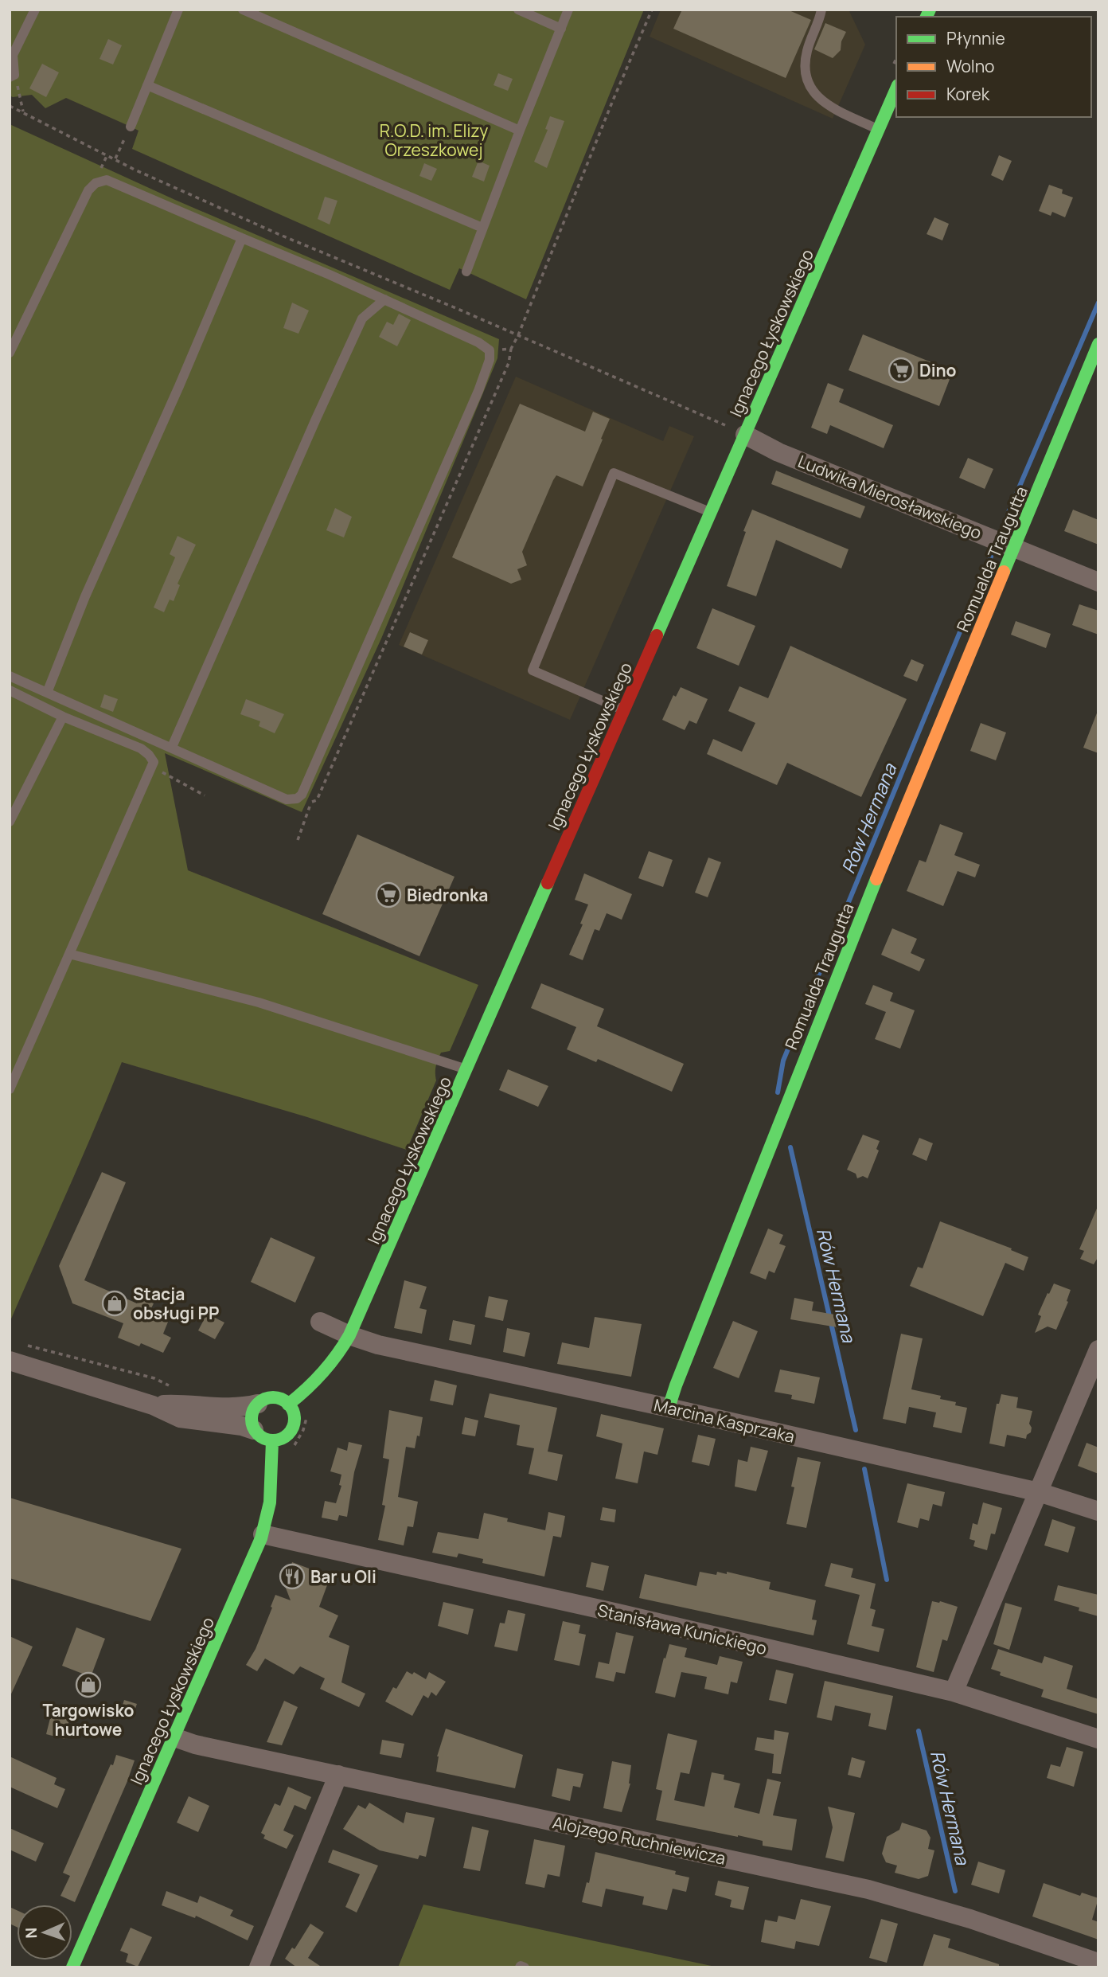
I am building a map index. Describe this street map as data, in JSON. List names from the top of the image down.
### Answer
{
  "streets": {
    "street": [
      "Ignacego Łyskowskiego",
      "Ludwika Mierosławskiego",
      "Romualda Traugutta",
      "Marcina Kasprzaka",
      "Stanisława Kunickiego",
      "Alojzego Ruchniewicza"
    ]
  },
  "crossings": [
    ["Ignacego Łyskowskiego", "Ludwika Mierosławskiego"],
    ["Ignacego Łyskowskiego", "Marcina Kasprzaka"],
    ["Ignacego Łyskowskiego", "Stanisława Kunickiego"],
    ["Ignacego Łyskowskiego", "Alojzego Ruchniewicza"],
    ["Ludwika Mierosławskiego", "Romualda Traugutta"],
    ["Romualda Traugutta", "Marcina Kasprzaka"]
  ],
  "water": ["Rów Hermana"],
  "parks": ["R.O.D. im. Elizy Orzeszkowej"],
  "places": {
    "supermarket": ["Dino", "Biedronka"],
    "shop": ["Stacja obsługi PP", "Targowisko hurtowe"],
    "restaurant": ["Bar u Oli"]
  },
  "legend": ["Płynnie", "Wolno", "Korek"],
  "north": "left"
}
